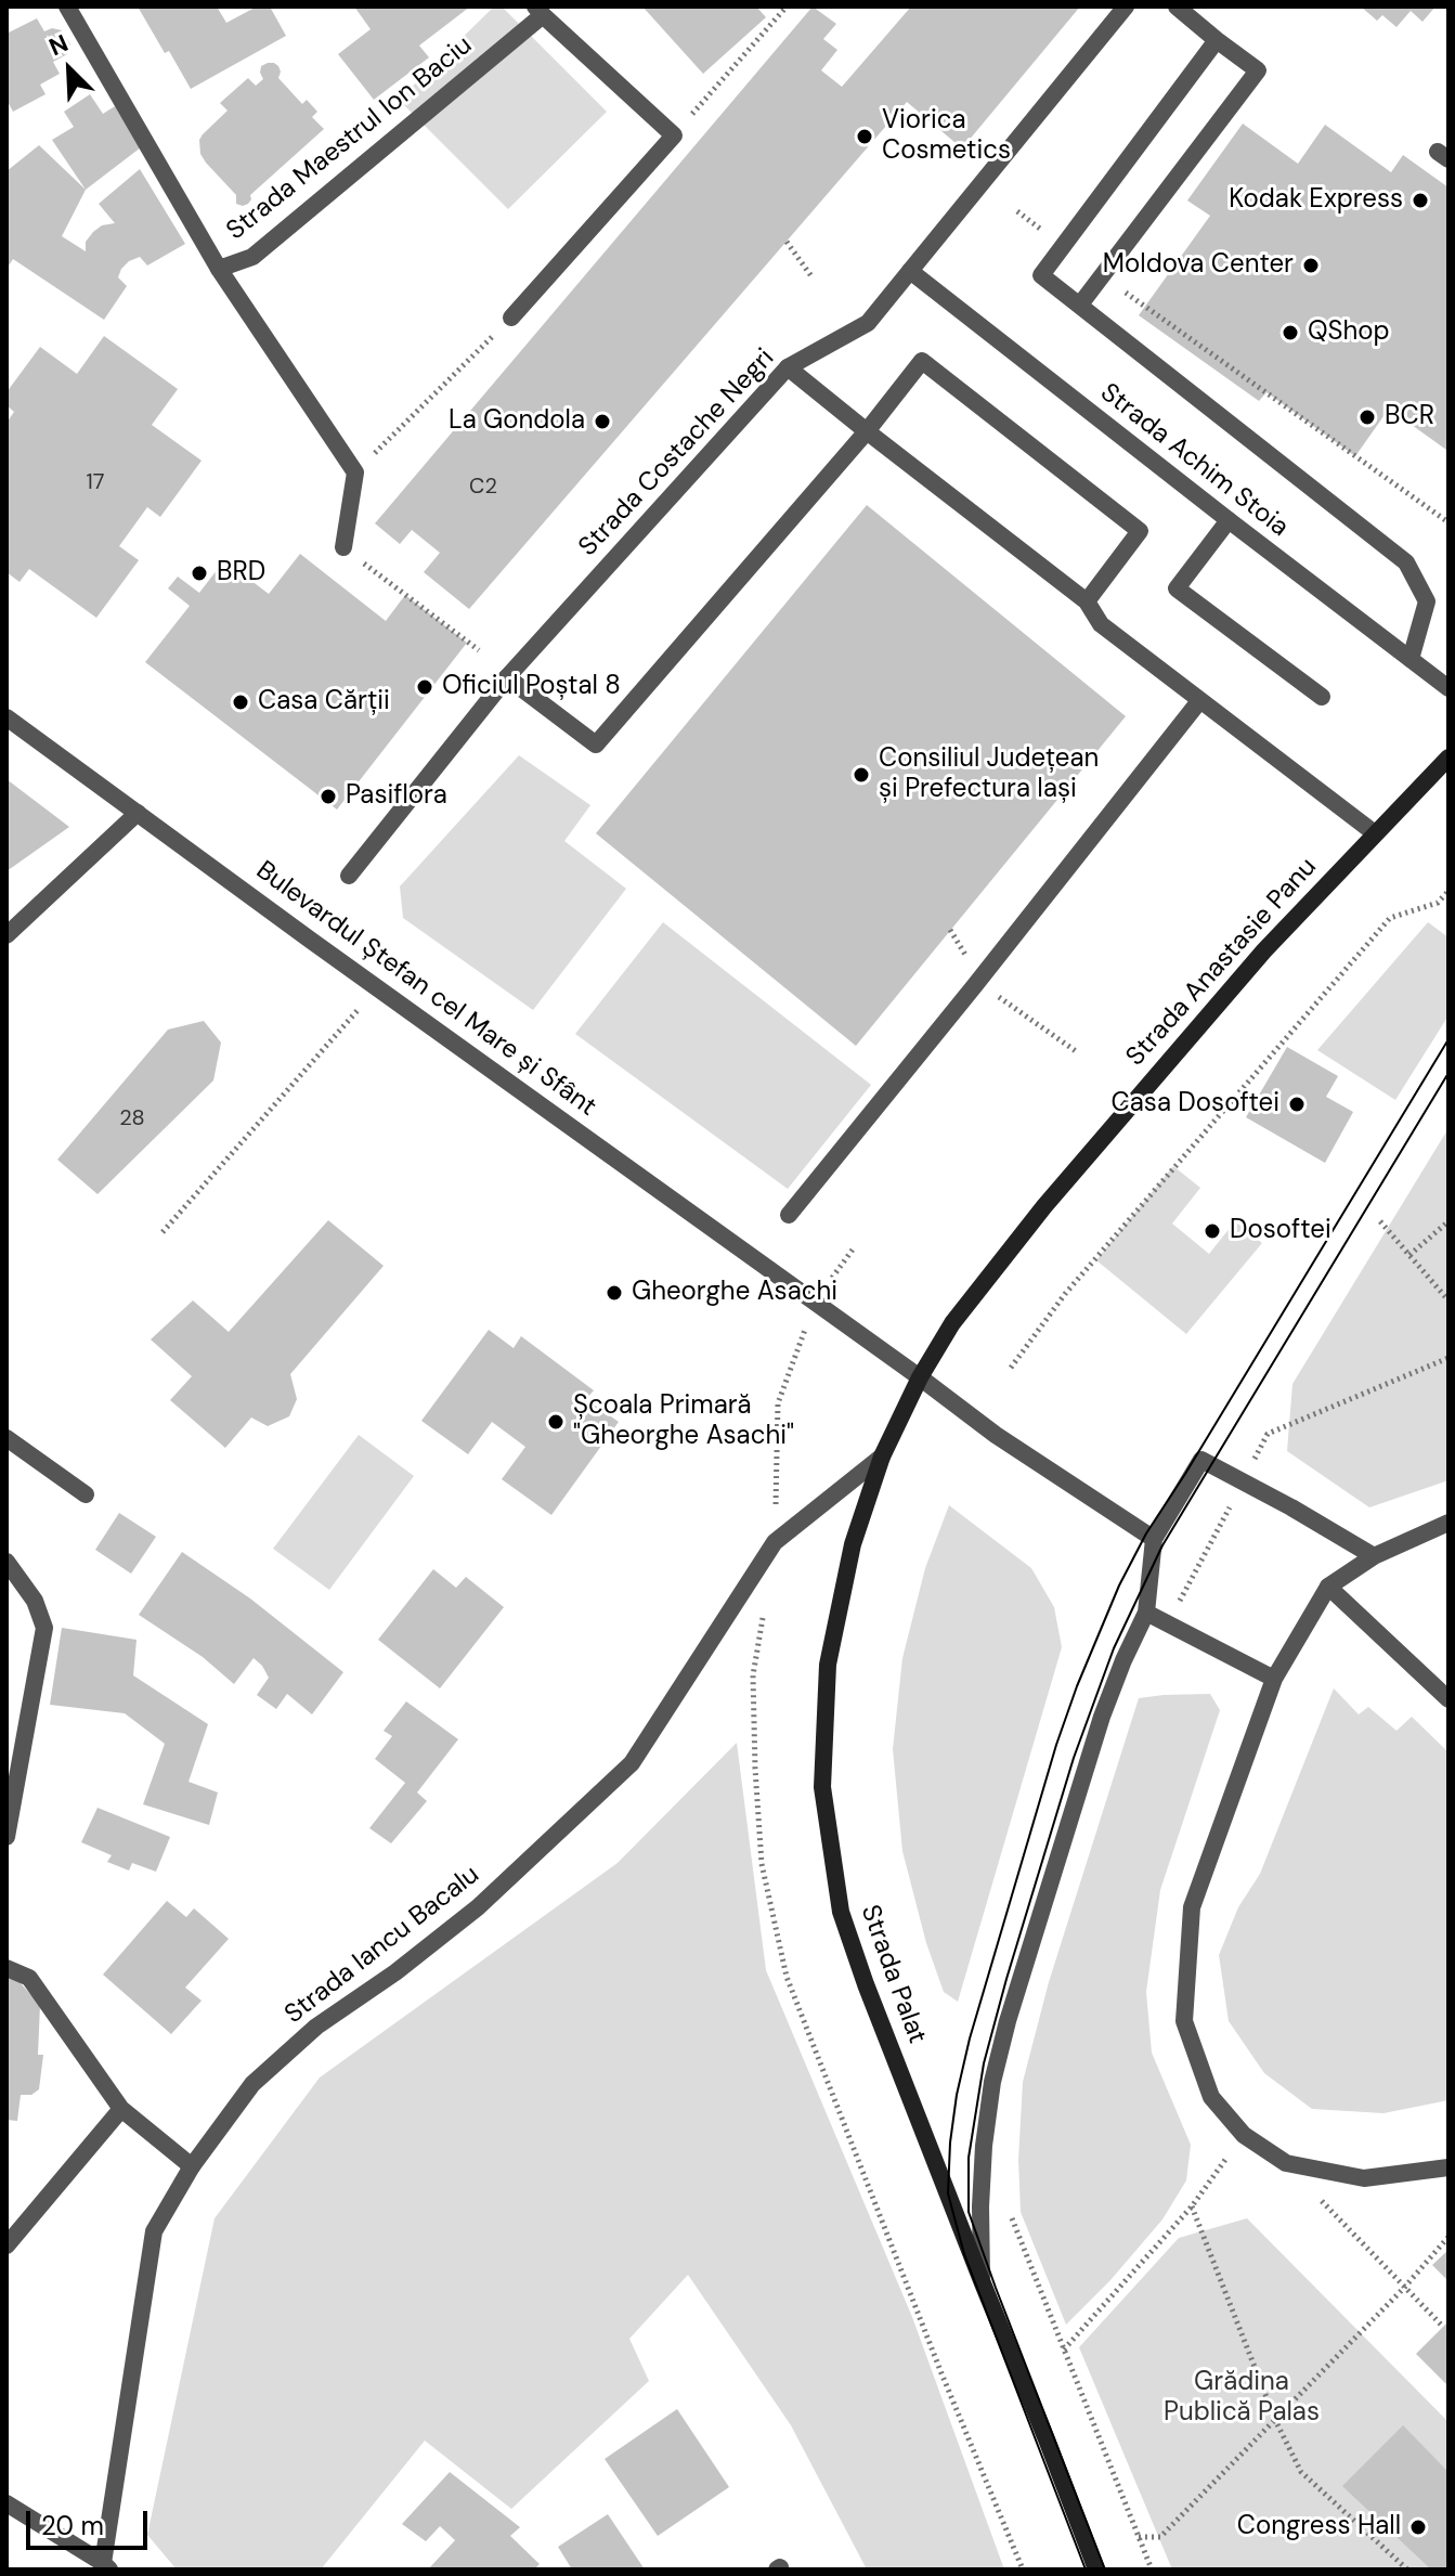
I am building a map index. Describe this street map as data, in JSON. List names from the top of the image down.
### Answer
{
  "streets": {
    "main road": ["Strada Anastasie Panu", "Strada Palat"],
    "street": [
      "Strada Maestrul Ion Baciu",
      "Strada Costache Negri",
      "Strada Achim Stoia",
      "Bulevardul Ștefan cel Mare și Sfânt",
      "Strada Iancu Bacalu"
    ]
  },
  "crossings": [
    ["Strada Costache Negri", "Strada Achim Stoia"],
    ["Strada Anastasie Panu", "Bulevardul Ștefan cel Mare și Sfânt"],
    ["Strada Anastasie Panu", "Strada Palat"],
    ["Bulevardul Ștefan cel Mare și Sfânt", "Strada Palat"],
    ["Strada Iancu Bacalu", "Strada Palat"]
  ],
  "parks": ["Grădina Publică Palas"],
  "places": [
    "Viorica Cosmetics",
    "Kodak Express",
    "Moldova Center",
    "QShop",
    "BCR",
    "La Gondola",
    "BRD",
    "Oficiul Poștal 8",
    "Casa Cărții",
    "Consiliul Județean și Prefectura Iași",
    "Pasiflora",
    "Casa Dosoftei",
    "Dosoftei",
    "Gheorghe Asachi",
    "Școala Primară \"Gheorghe Asachi\"",
    "Congress Hall"
  ],
  "house_numbers": ["17", "C2", "28"],
  "scale_bar": "20 m",
  "north": "top left"
}
